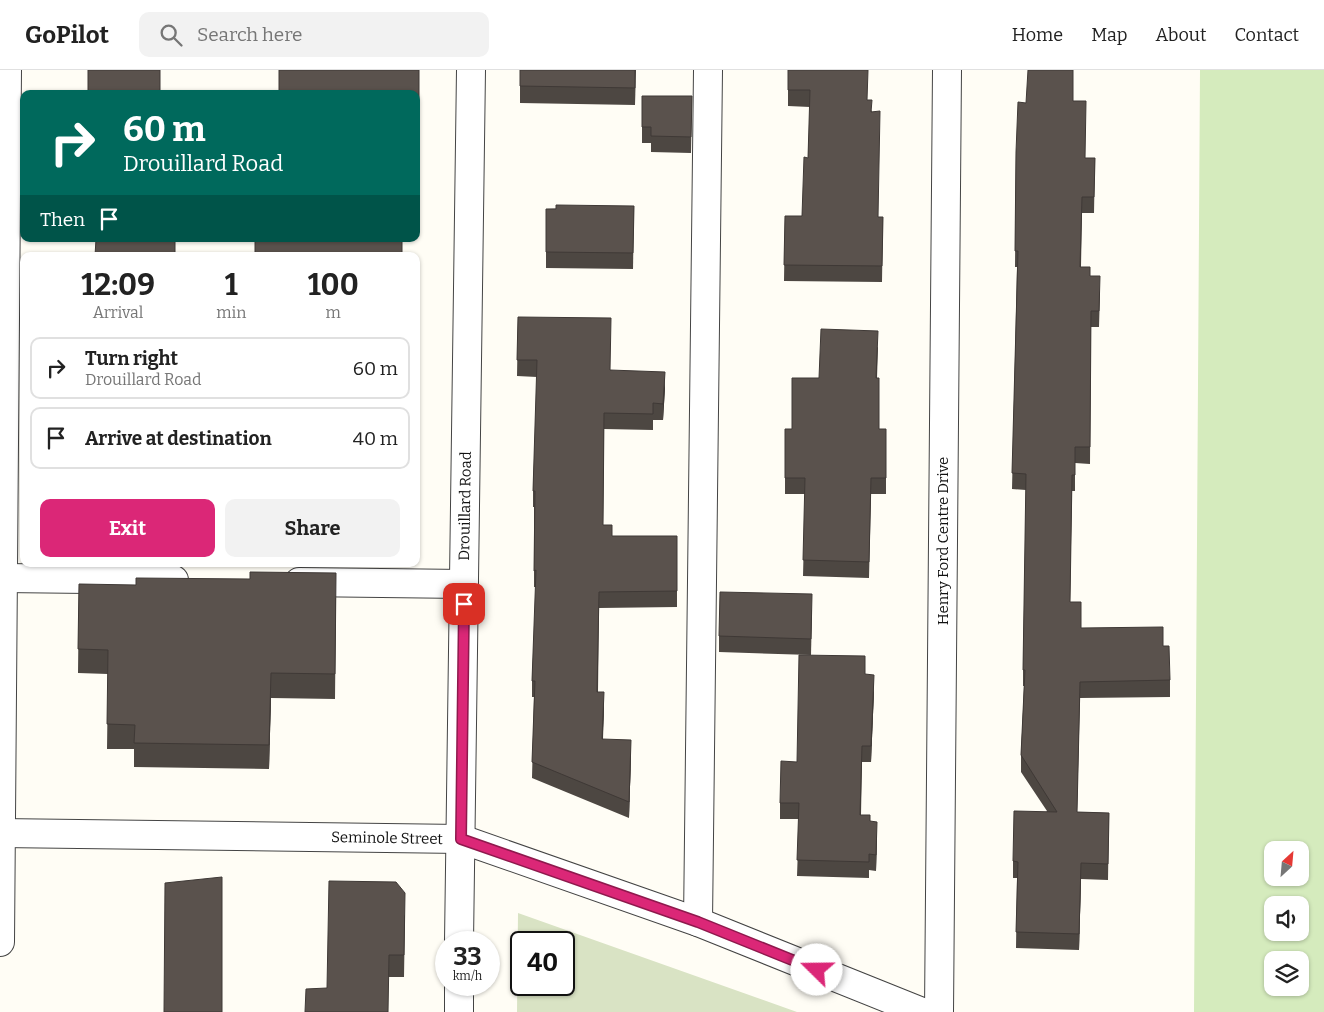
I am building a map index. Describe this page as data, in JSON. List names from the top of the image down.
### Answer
{
  "streets": {
    "street": ["Drouillard Road", "Henry Ford Centre Drive", "Seminole Street"]
  },
  "crossings": [
    ["Drouillard Road", "Seminole Street"]
  ],
  "north": "top right",
  "page": {
    "header": "GoPilot",
    "search": "Search here",
    "nav": [
      "Home",
      "Map",
      "About",
      "Contact"
    ],
    "turn": ["60 m", "Drouillard Road"],
    "then": "Then",
    "eta": [
      "12:09",
      "Arrival",
      "1",
      "min",
      "100",
      "m"
    ],
    "list": [
      {
        "name": "Turn right",
        "note": "Drouillard Road",
        "value": "60 m"
      },
      {
        "name": "Arrive at destination",
        "value": "40 m"
      }
    ],
    "buttons": ["Exit", "Share"],
    "speed": "33 km/h",
    "limit": "40"
  }
}
